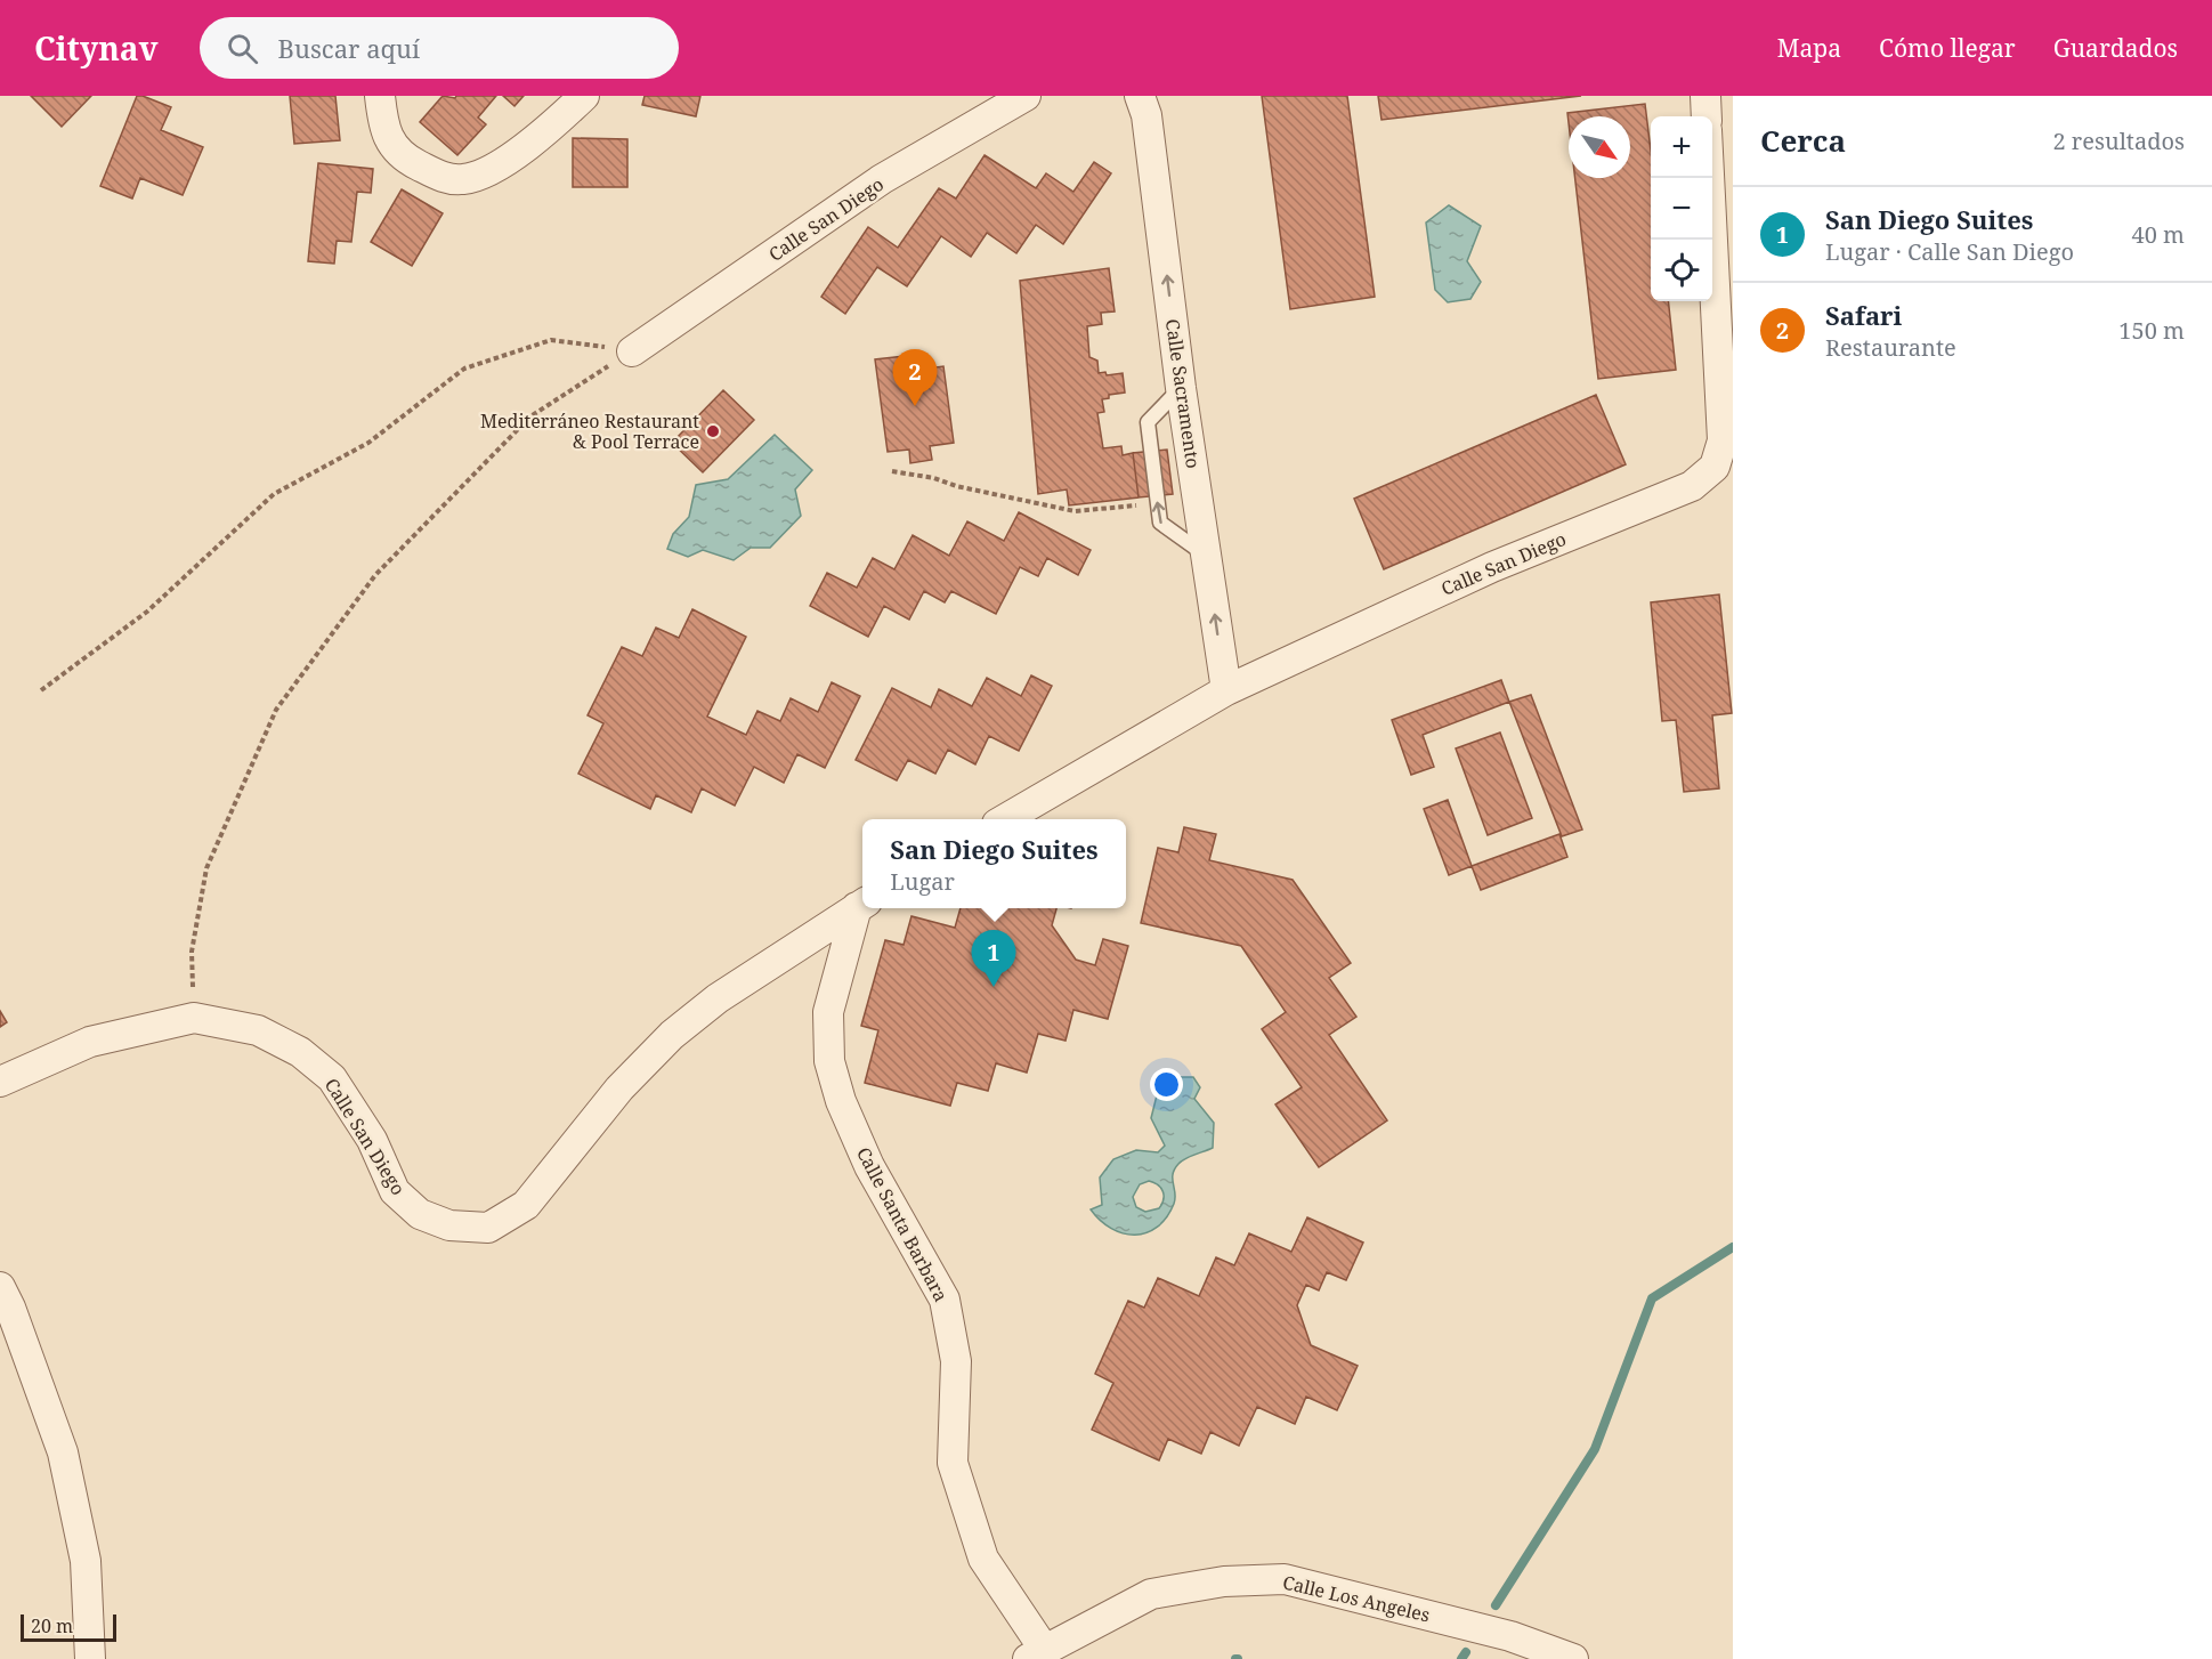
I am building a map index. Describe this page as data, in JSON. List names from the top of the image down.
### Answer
{
  "streets": {
    "street": [
      "Calle San Diego",
      "Calle Sacramento",
      "Calle Santa Barbara",
      "Calle Los Angeles"
    ]
  },
  "crossings": [
    ["Calle San Diego", "Calle Sacramento"],
    ["Calle San Diego", "Calle Santa Barbara"],
    ["Calle Santa Barbara", "Calle Los Angeles"]
  ],
  "one_way": ["Calle Sacramento"],
  "places": ["Mediterráneo Restaurant & Pool Terrace"],
  "scale_bar": "20 m",
  "north": "bottom right",
  "page": {
    "header": "Citynav",
    "search": "Buscar aquí",
    "nav": ["Mapa", "Cómo llegar", "Guardados"],
    "heading": ["Cerca", "2 resultados"],
    "map_buttons": ["+", "−"],
    "list": [
      {
        "mark": "1",
        "name": "San Diego Suites",
        "note": "Lugar · Calle San Diego",
        "value": "40 m"
      },
      {
        "mark": "2",
        "name": "Safari",
        "note": "Restaurante",
        "value": "150 m"
      }
    ],
    "pins": ["2", "1"],
    "popup": ["San Diego Suites", "Lugar"],
    "scale": "20 m"
  }
}
